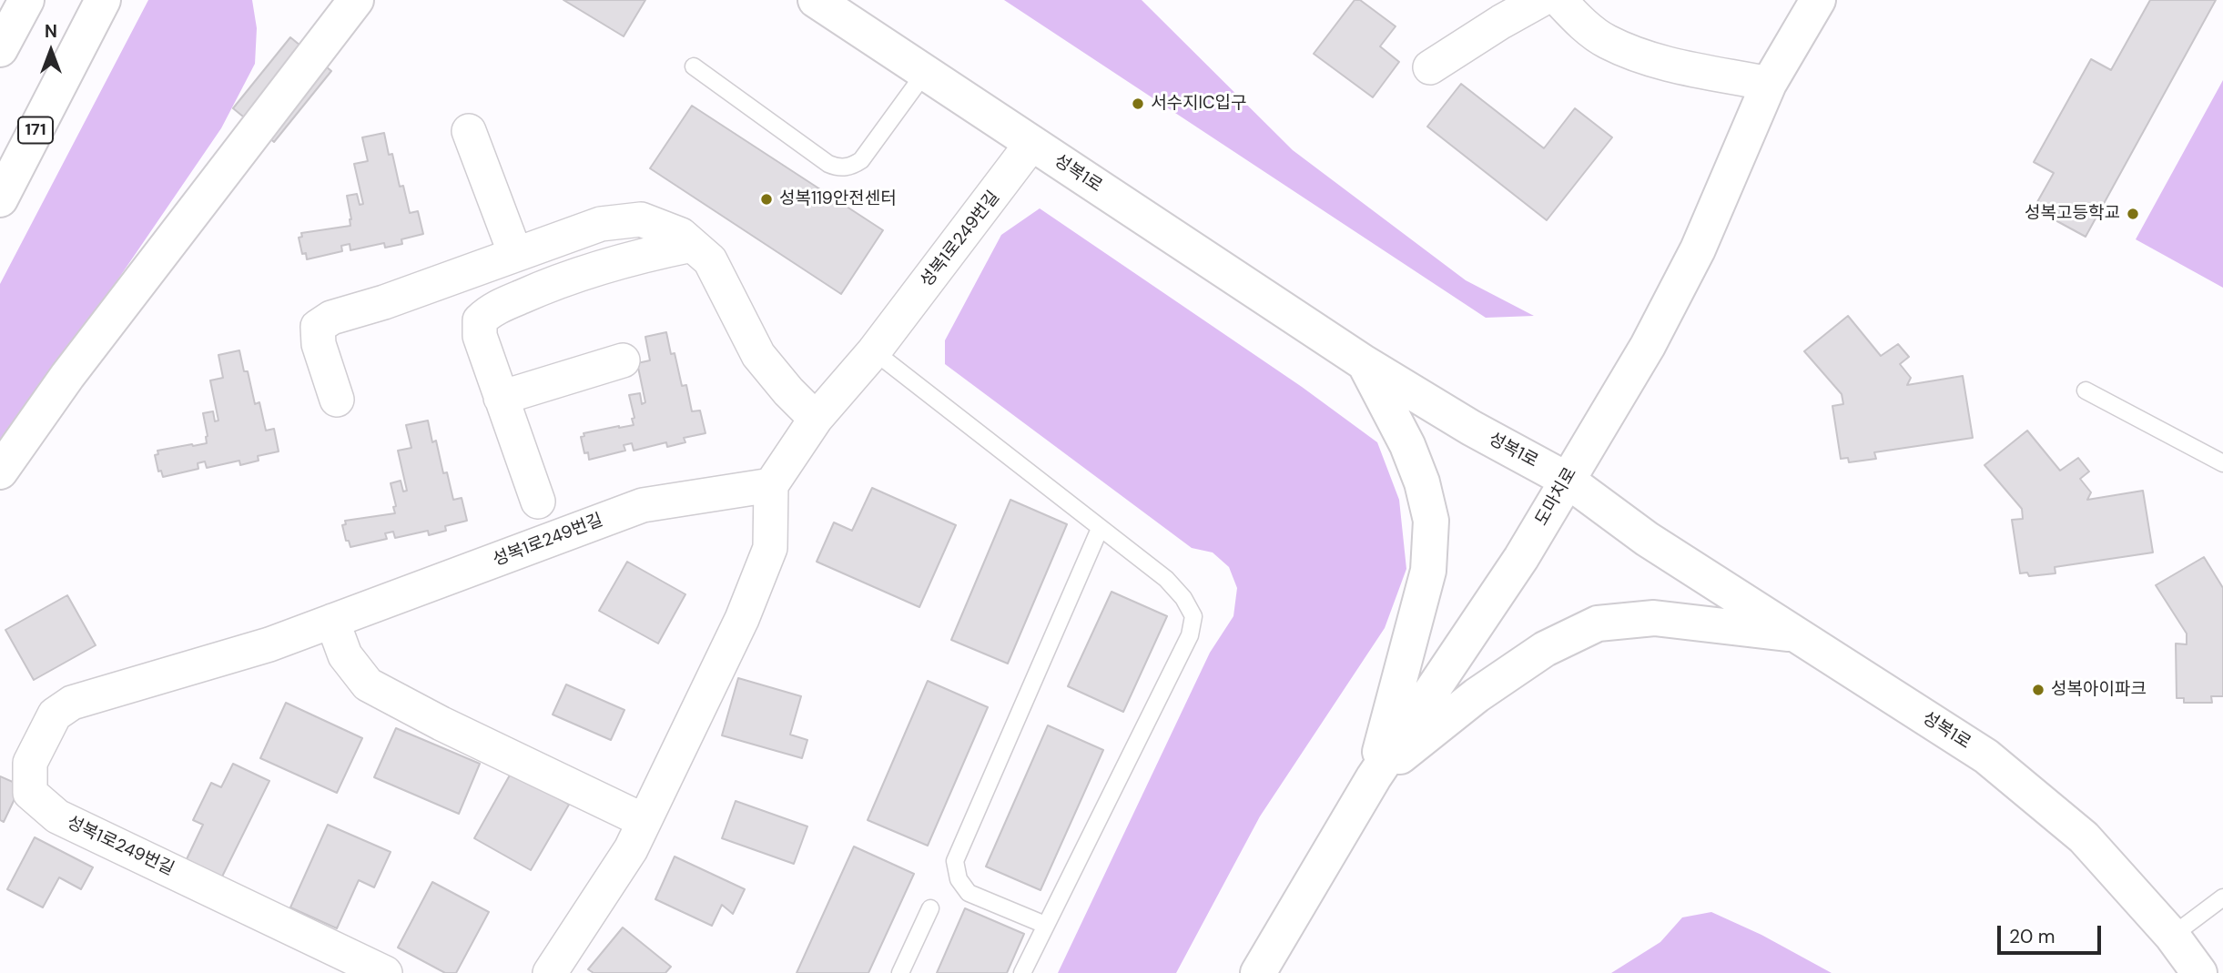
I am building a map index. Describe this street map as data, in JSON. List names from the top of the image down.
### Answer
{
  "streets": {
    "main road": ["171", "성복1로", "도마치로"],
    "street": ["성복1로249번길"]
  },
  "crossings": [
    ["성복1로", "성복1로249번길"],
    ["성복1로", "도마치로"]
  ],
  "places": [
    "서수지IC입구",
    "성복119안전센터",
    "성복고등학교",
    "성복아이파크"
  ],
  "scale_bar": "20 m",
  "north": "top"
}
